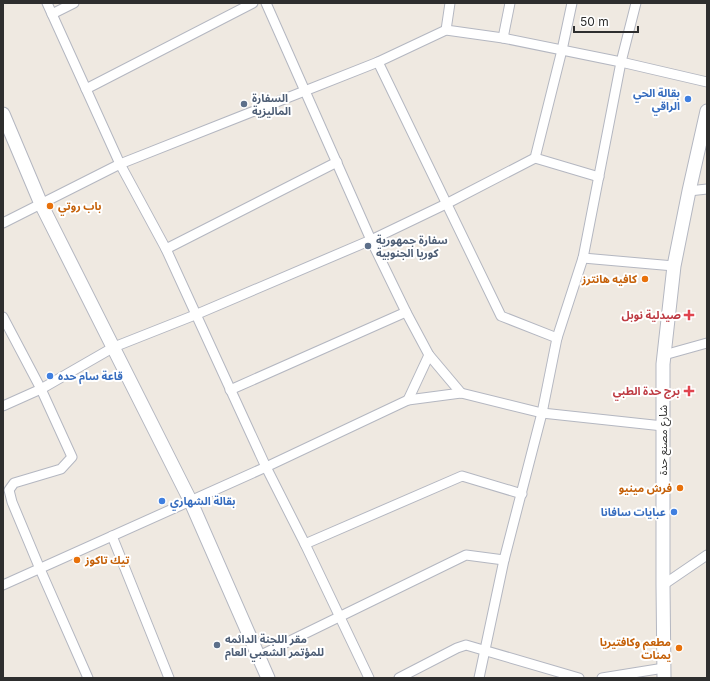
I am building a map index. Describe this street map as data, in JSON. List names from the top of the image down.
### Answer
{
  "streets": {
    "street": ["شارع مصنع حدة"]
  },
  "places": {
    "other": [
      "بقالة الحي الراقي",
      "السفارة الماليزية",
      "باب روتي",
      "سفارة جمهورية كوريا الجنوبية",
      "كافيه هانترز",
      "قاعة سام حده",
      "فرش مينيو",
      "بقالة الشهاري",
      "عبايات سافانا",
      "تيك تاكوز",
      "مقر اللجنة الدائمه للمؤتمر الشعبي العام",
      "مطعم وكافتيريا يمنات"
    ],
    "health": ["صيدلية نوبل", "برج حدة الطبي"]
  },
  "scale_bar": "50 m"
}
